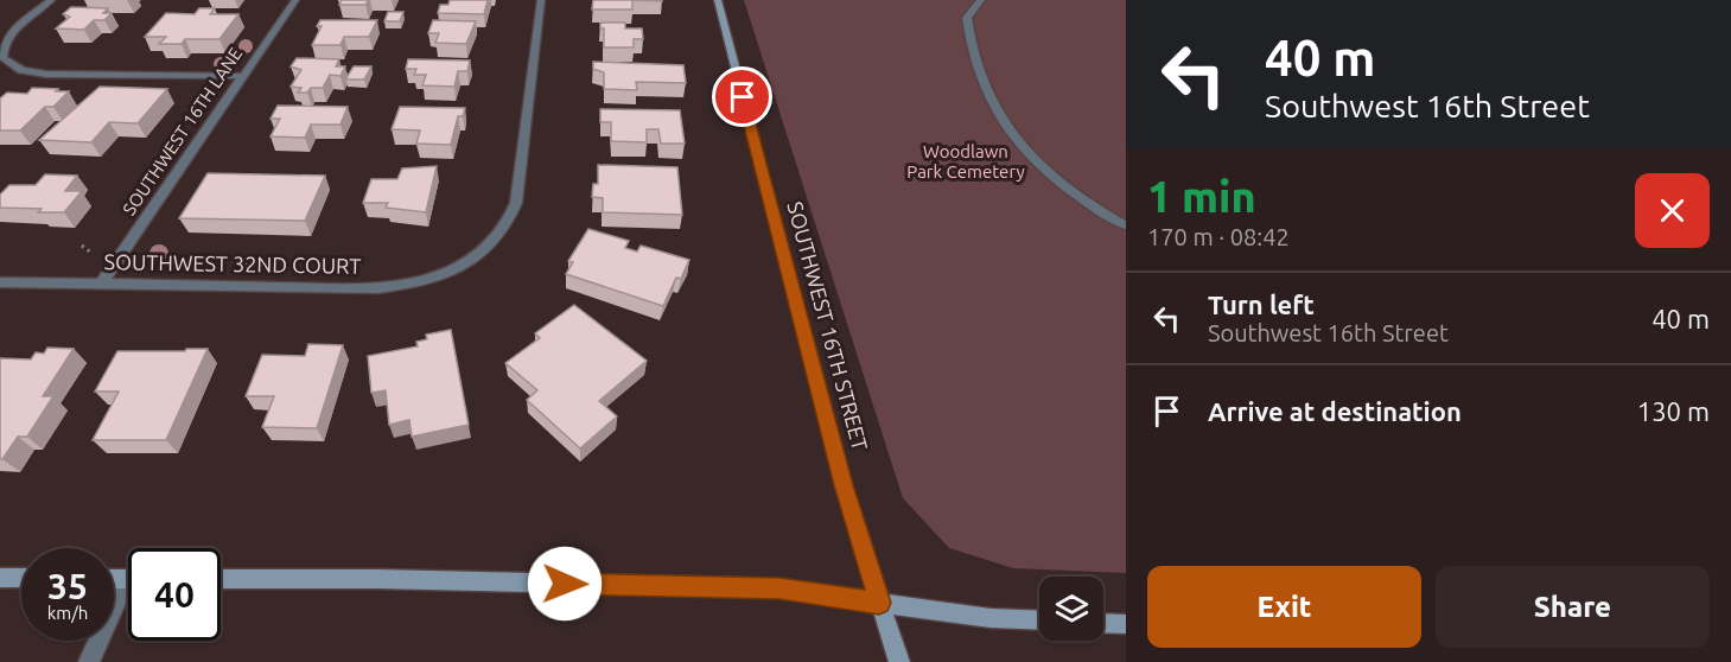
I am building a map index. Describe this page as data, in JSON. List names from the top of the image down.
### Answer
{
  "streets": {
    "street": ["SOUTHWEST 16TH LANE", "SOUTHWEST 32ND COURT", "SOUTHWEST 16TH STREET"]
  },
  "crossings": [
    ["SOUTHWEST 16TH LANE", "SOUTHWEST 32ND COURT"]
  ],
  "parks": ["Woodlawn Park Cemetery"],
  "page": {
    "turn": ["40 m", "Southwest 16th Street"],
    "heading": ["1 min", "170 m · 08:42"],
    "list": [
      {
        "name": "Turn left",
        "note": "Southwest 16th Street",
        "value": "40 m"
      },
      {
        "name": "Arrive at destination",
        "value": "130 m"
      }
    ],
    "speed": "35 km/h",
    "limit": "40",
    "buttons": ["Exit", "Share"]
  }
}
